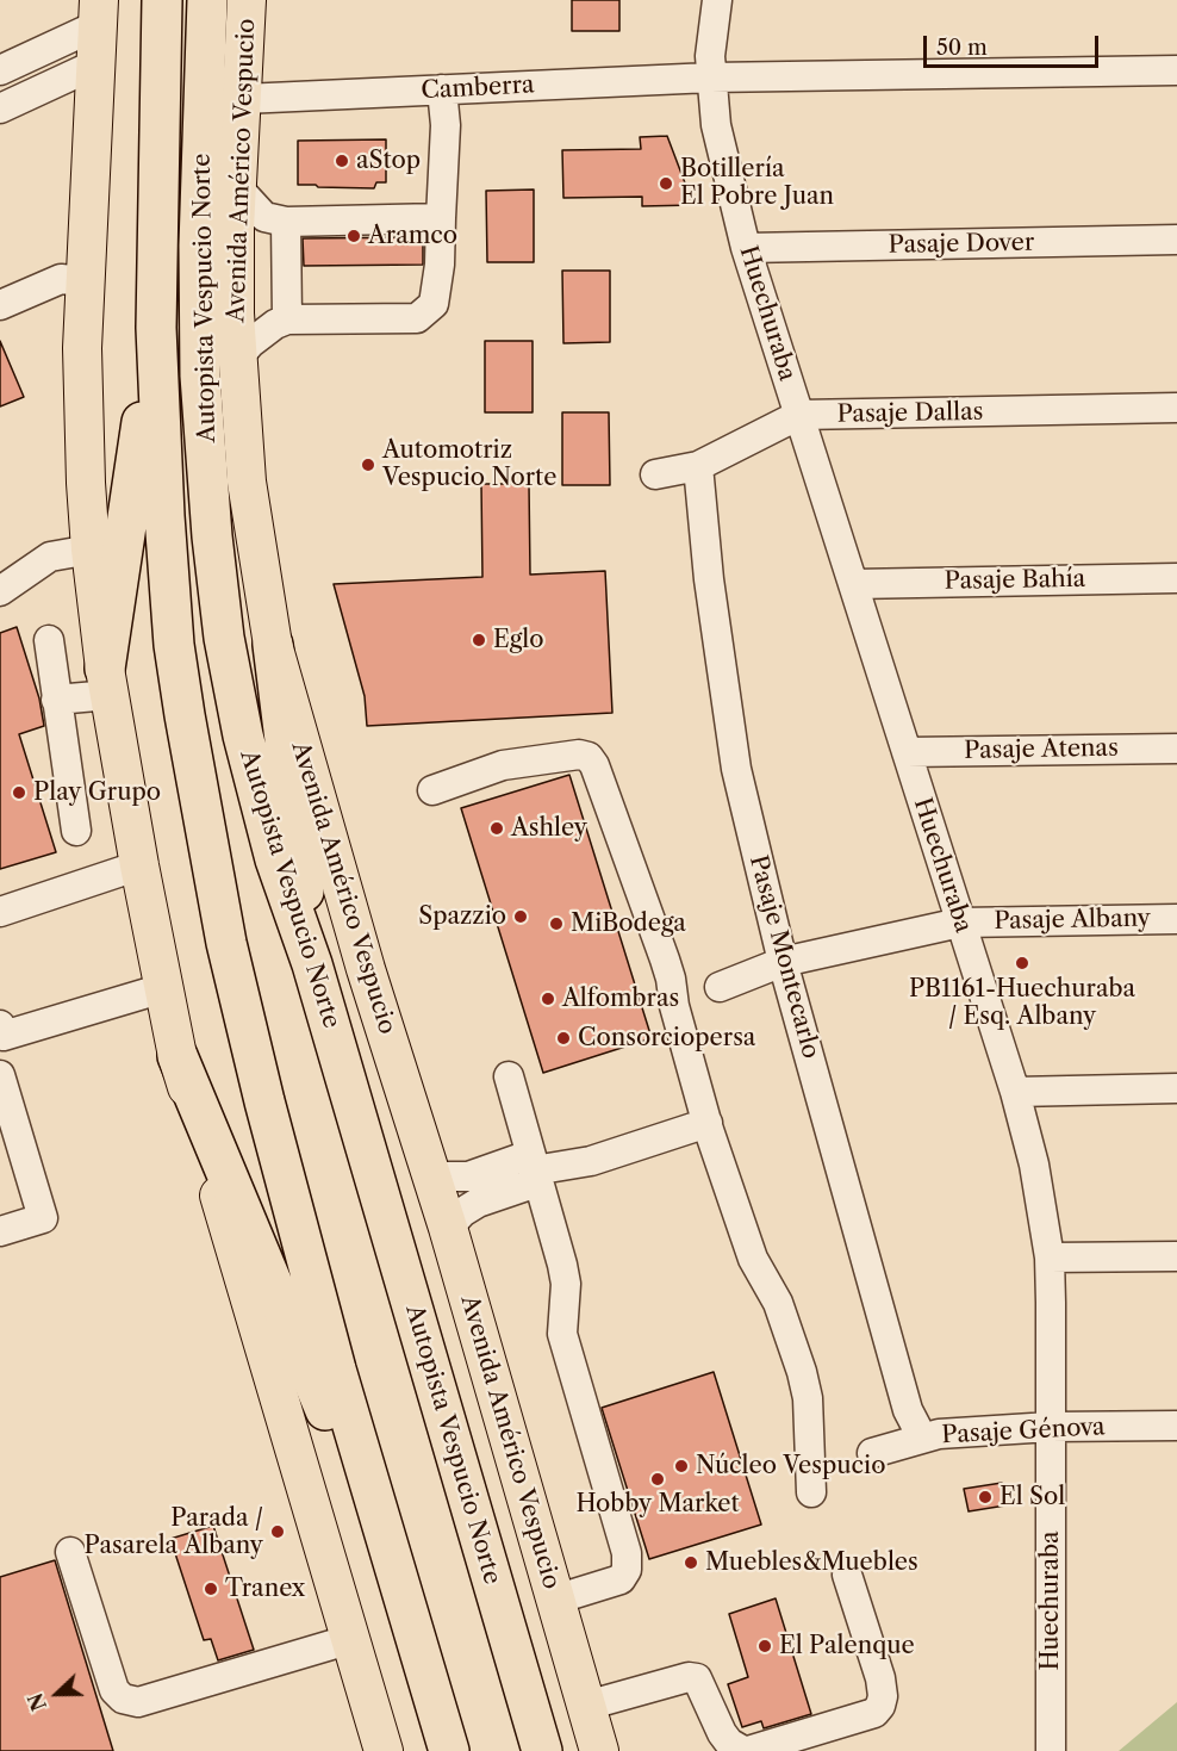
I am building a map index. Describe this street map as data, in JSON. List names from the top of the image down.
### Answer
{
  "streets": {
    "highway": ["Autopista Vespucio Norte"],
    "main road": ["Avenida Américo Vespucio"],
    "street": [
      "Camberra",
      "Pasaje Dover",
      "Huechuraba",
      "Pasaje Dallas",
      "Pasaje Bahía",
      "Pasaje Atenas",
      "Pasaje Albany",
      "Pasaje Montecarlo",
      "Pasaje Génova"
    ]
  },
  "crossings": [
    ["Camberra", "Avenida Américo Vespucio"],
    ["Camberra", "Huechuraba"],
    ["Pasaje Dover", "Huechuraba"],
    ["Huechuraba", "Pasaje Dallas"],
    ["Huechuraba", "Pasaje Bahía"],
    ["Huechuraba", "Pasaje Atenas"],
    ["Huechuraba", "Pasaje Albany"],
    ["Huechuraba", "Pasaje Génova"],
    ["Pasaje Dallas", "Pasaje Montecarlo"],
    ["Pasaje Albany", "Pasaje Montecarlo"],
    ["Pasaje Montecarlo", "Pasaje Génova"]
  ],
  "places": [
    "aStop",
    "Botillería El Pobre Juan",
    "Aramco",
    "Automotriz Vespucio Norte",
    "Eglo",
    "Play Grupo",
    "Ashley",
    "Spazzio",
    "MiBodega",
    "PB1161-Huechuraba / Esq. Albany",
    "Alfombras",
    "Consorciopersa",
    "Núcleo Vespucio",
    "Hobby Market",
    "El Sol",
    "Parada / Pasarela Albany",
    "Muebles&Muebles",
    "Tranex",
    "El Palenque"
  ],
  "scale_bar": "50 m",
  "north": "left"
}
